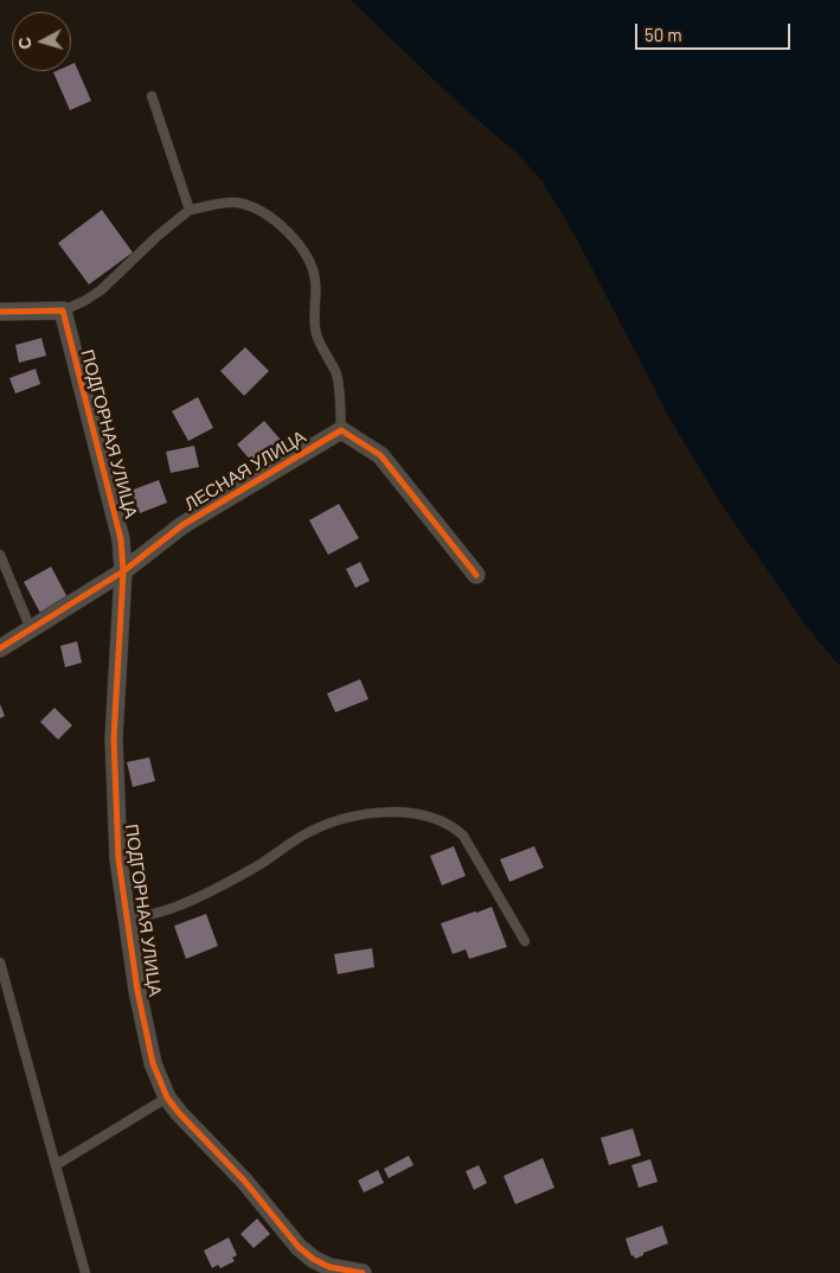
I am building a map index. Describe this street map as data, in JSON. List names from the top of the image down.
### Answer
{
  "streets": {
    "street": ["ПОДГОРНАЯ УЛИЦА", "ЛЕСНАЯ УЛИЦА"]
  },
  "crossings": [
    ["ПОДГОРНАЯ УЛИЦА", "ЛЕСНАЯ УЛИЦА"]
  ],
  "scale_bar": "50 m",
  "north": "left"
}
